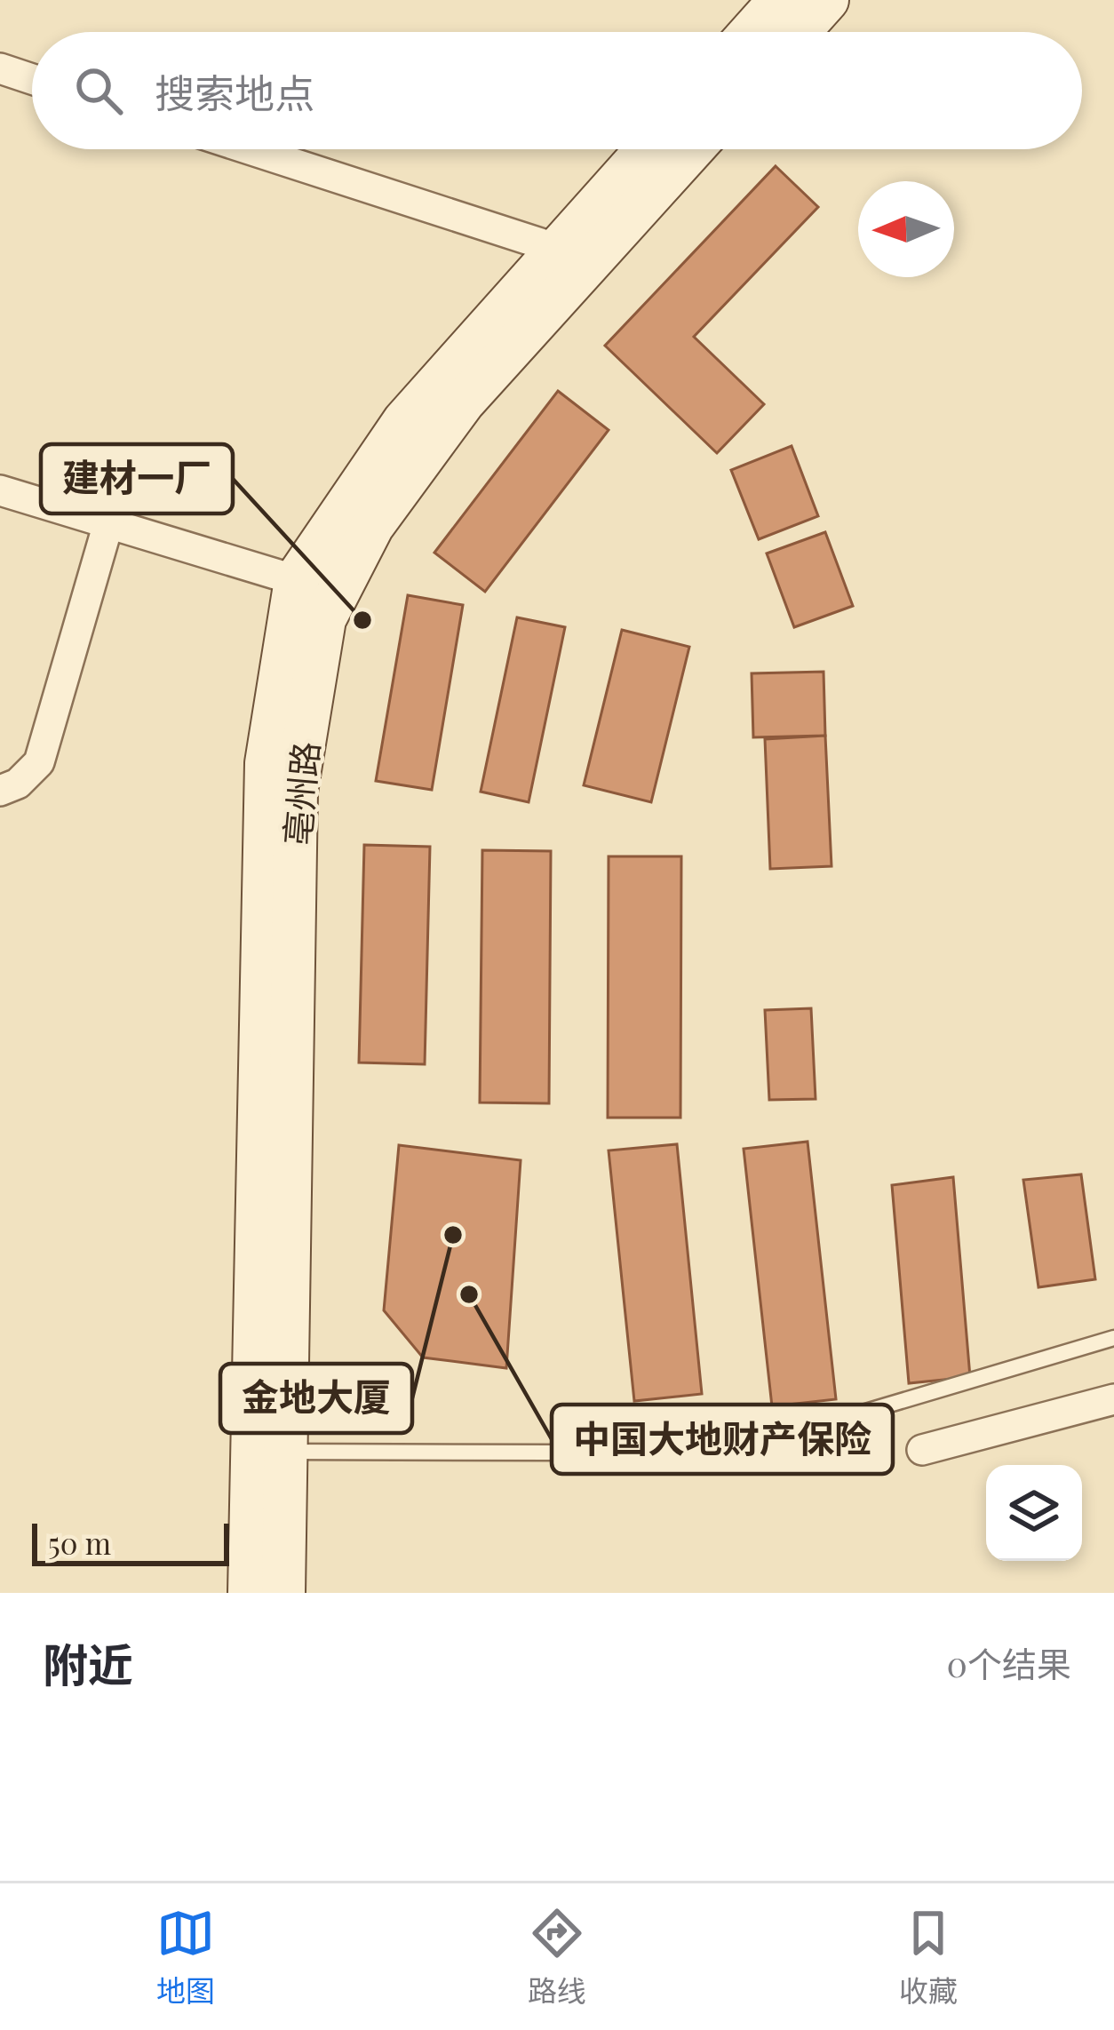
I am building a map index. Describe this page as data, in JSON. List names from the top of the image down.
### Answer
{
  "streets": {
    "main road": ["亳州路"]
  },
  "places": ["建材一厂", "金地大厦", "中国大地财产保险"],
  "scale_bar": "50 m",
  "north": "left",
  "page": {
    "search": "搜索地点",
    "scale": "50 m",
    "heading": ["附近", "0个结果"],
    "nav": ["地图", "路线", "收藏"]
  }
}
